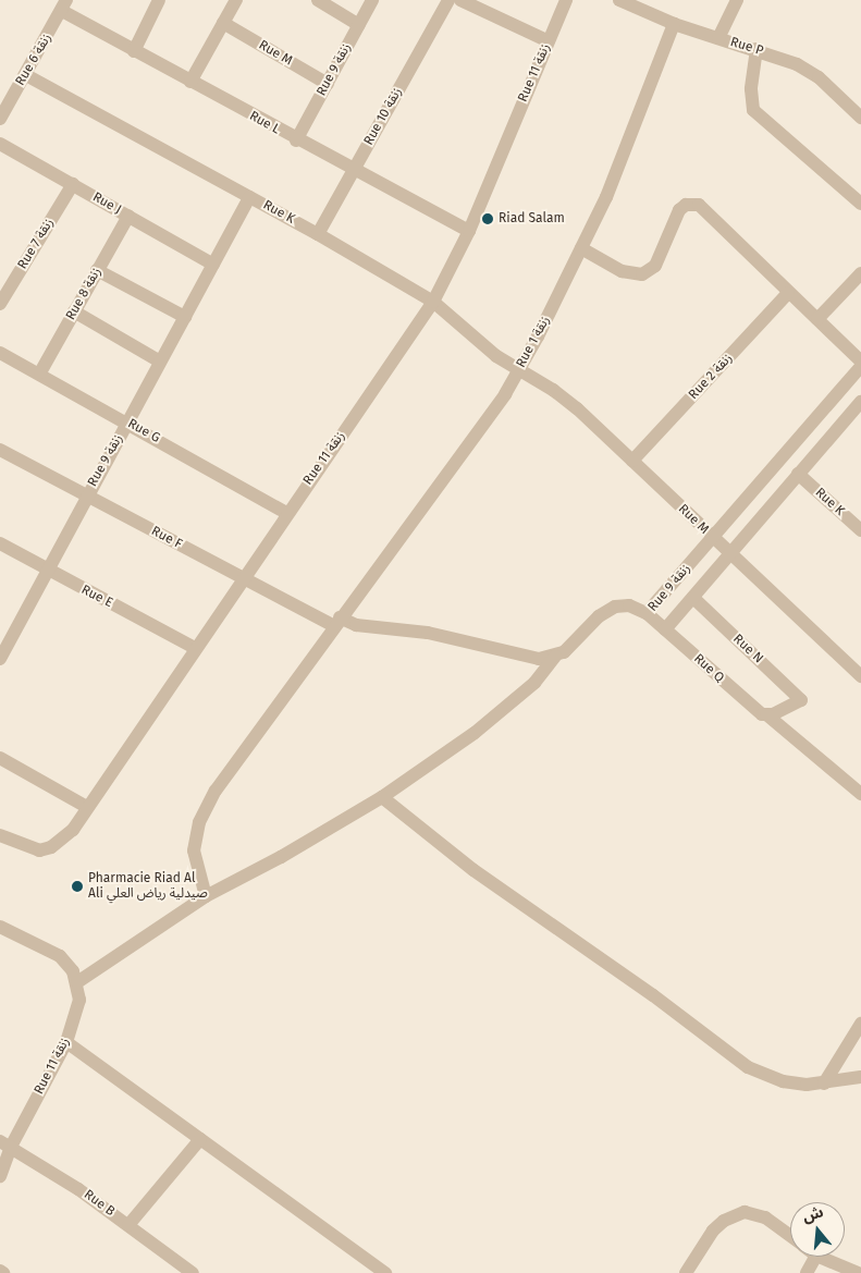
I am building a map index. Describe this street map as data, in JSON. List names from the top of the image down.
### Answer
{
  "streets": {
    "street": [
      "Rue P",
      "Rue M",
      "Rue 6 زنقة",
      "Rue 9 زنقة",
      "Rue 11 زنقة",
      "Rue 10 زنقة",
      "Rue L",
      "Rue J",
      "Rue K",
      "Rue 7 زنقة",
      "Rue 8 زنقة",
      "Rue 1 زنقة",
      "Rue 2 زنقة",
      "Rue G",
      "Rue F",
      "Rue E",
      "Rue N",
      "Rue Q",
      "Rue B"
    ]
  },
  "crossings": [
    ["Rue P", "Rue 1 زنقة"],
    ["Rue M", "Rue 9 زنقة"],
    ["Rue M", "Rue K"],
    ["Rue M", "Rue 1 زنقة"],
    ["Rue M", "Rue 2 زنقة"],
    ["Rue 6 زنقة", "Rue L"],
    ["Rue 6 زنقة", "Rue K"],
    ["Rue 9 زنقة", "Rue L"],
    ["Rue 9 زنقة", "Rue J"],
    ["Rue 9 زنقة", "Rue K"],
    ["Rue 9 زنقة", "Rue G"],
    ["Rue 9 زنقة", "Rue F"],
    ["Rue 9 زنقة", "Rue E"],
    ["Rue 9 زنقة", "Rue N"],
    ["Rue 9 زنقة", "Rue Q"],
    ["Rue 11 زنقة", "Rue L"],
    ["Rue 11 زنقة", "Rue K"],
    ["Rue 11 زنقة", "Rue G"],
    ["Rue 11 زنقة", "Rue F"],
    ["Rue 11 زنقة", "Rue E"],
    ["Rue 11 زنقة", "Rue B"],
    ["Rue 10 زنقة", "Rue L"],
    ["Rue 10 زنقة", "Rue K"],
    ["Rue J", "Rue 7 زنقة"],
    ["Rue J", "Rue 8 زنقة"],
    ["Rue K", "Rue 1 زنقة"],
    ["Rue 8 زنقة", "Rue G"],
    ["Rue 1 زنقة", "Rue F"],
    ["Rue N", "Rue Q"]
  ],
  "places": ["Riad Salam", "Pharmacie Riad Al Ali صيدلية رياض العلي"],
  "north": "top"
}
